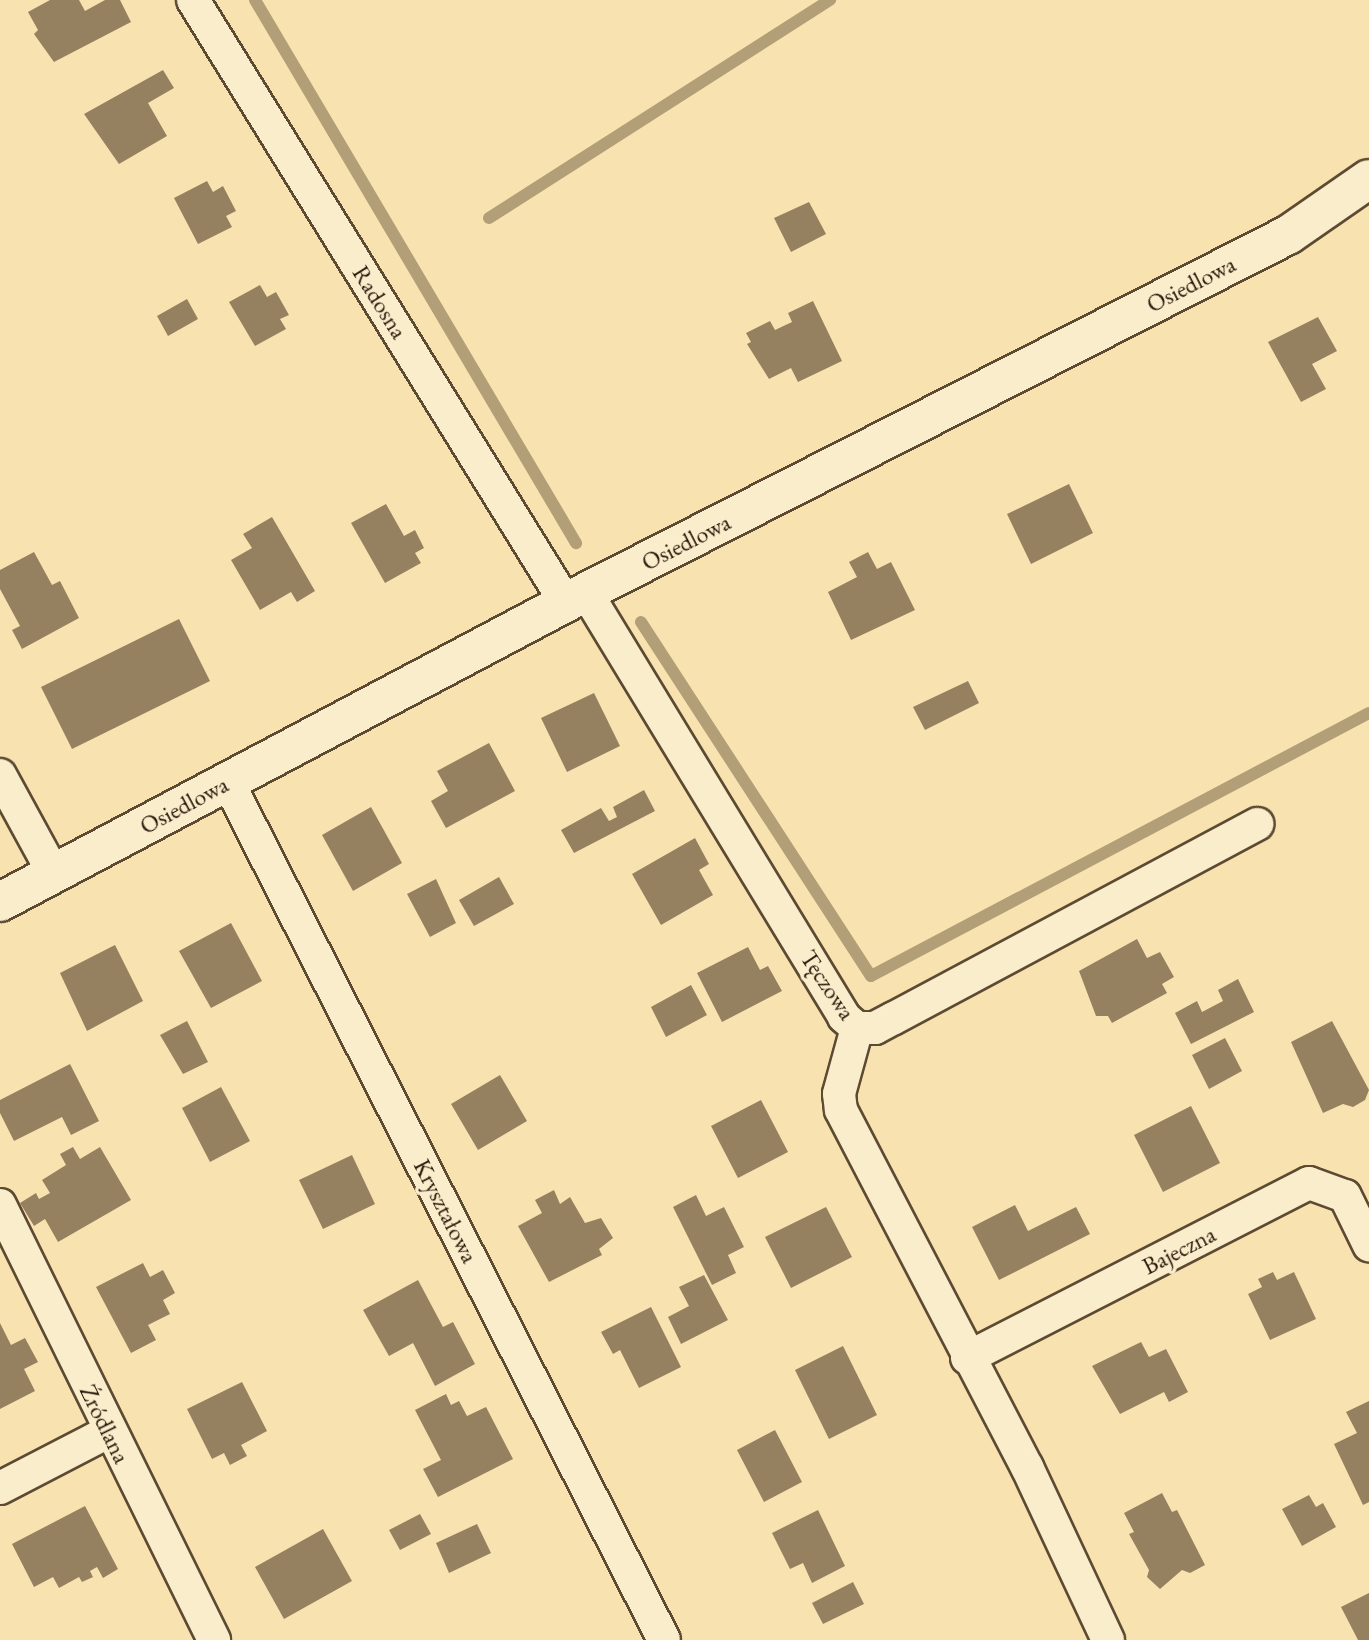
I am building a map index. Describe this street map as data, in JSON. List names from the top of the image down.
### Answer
{
  "streets": {
    "street": [
      "Osiedlowa",
      "Radosna",
      "Tęczowa",
      "Kryształowa",
      "Bajeczna",
      "Źródlana"
    ]
  },
  "crossings": [
    ["Osiedlowa", "Radosna"],
    ["Osiedlowa", "Tęczowa"],
    ["Osiedlowa", "Kryształowa"],
    ["Radosna", "Tęczowa"]
  ]
}
